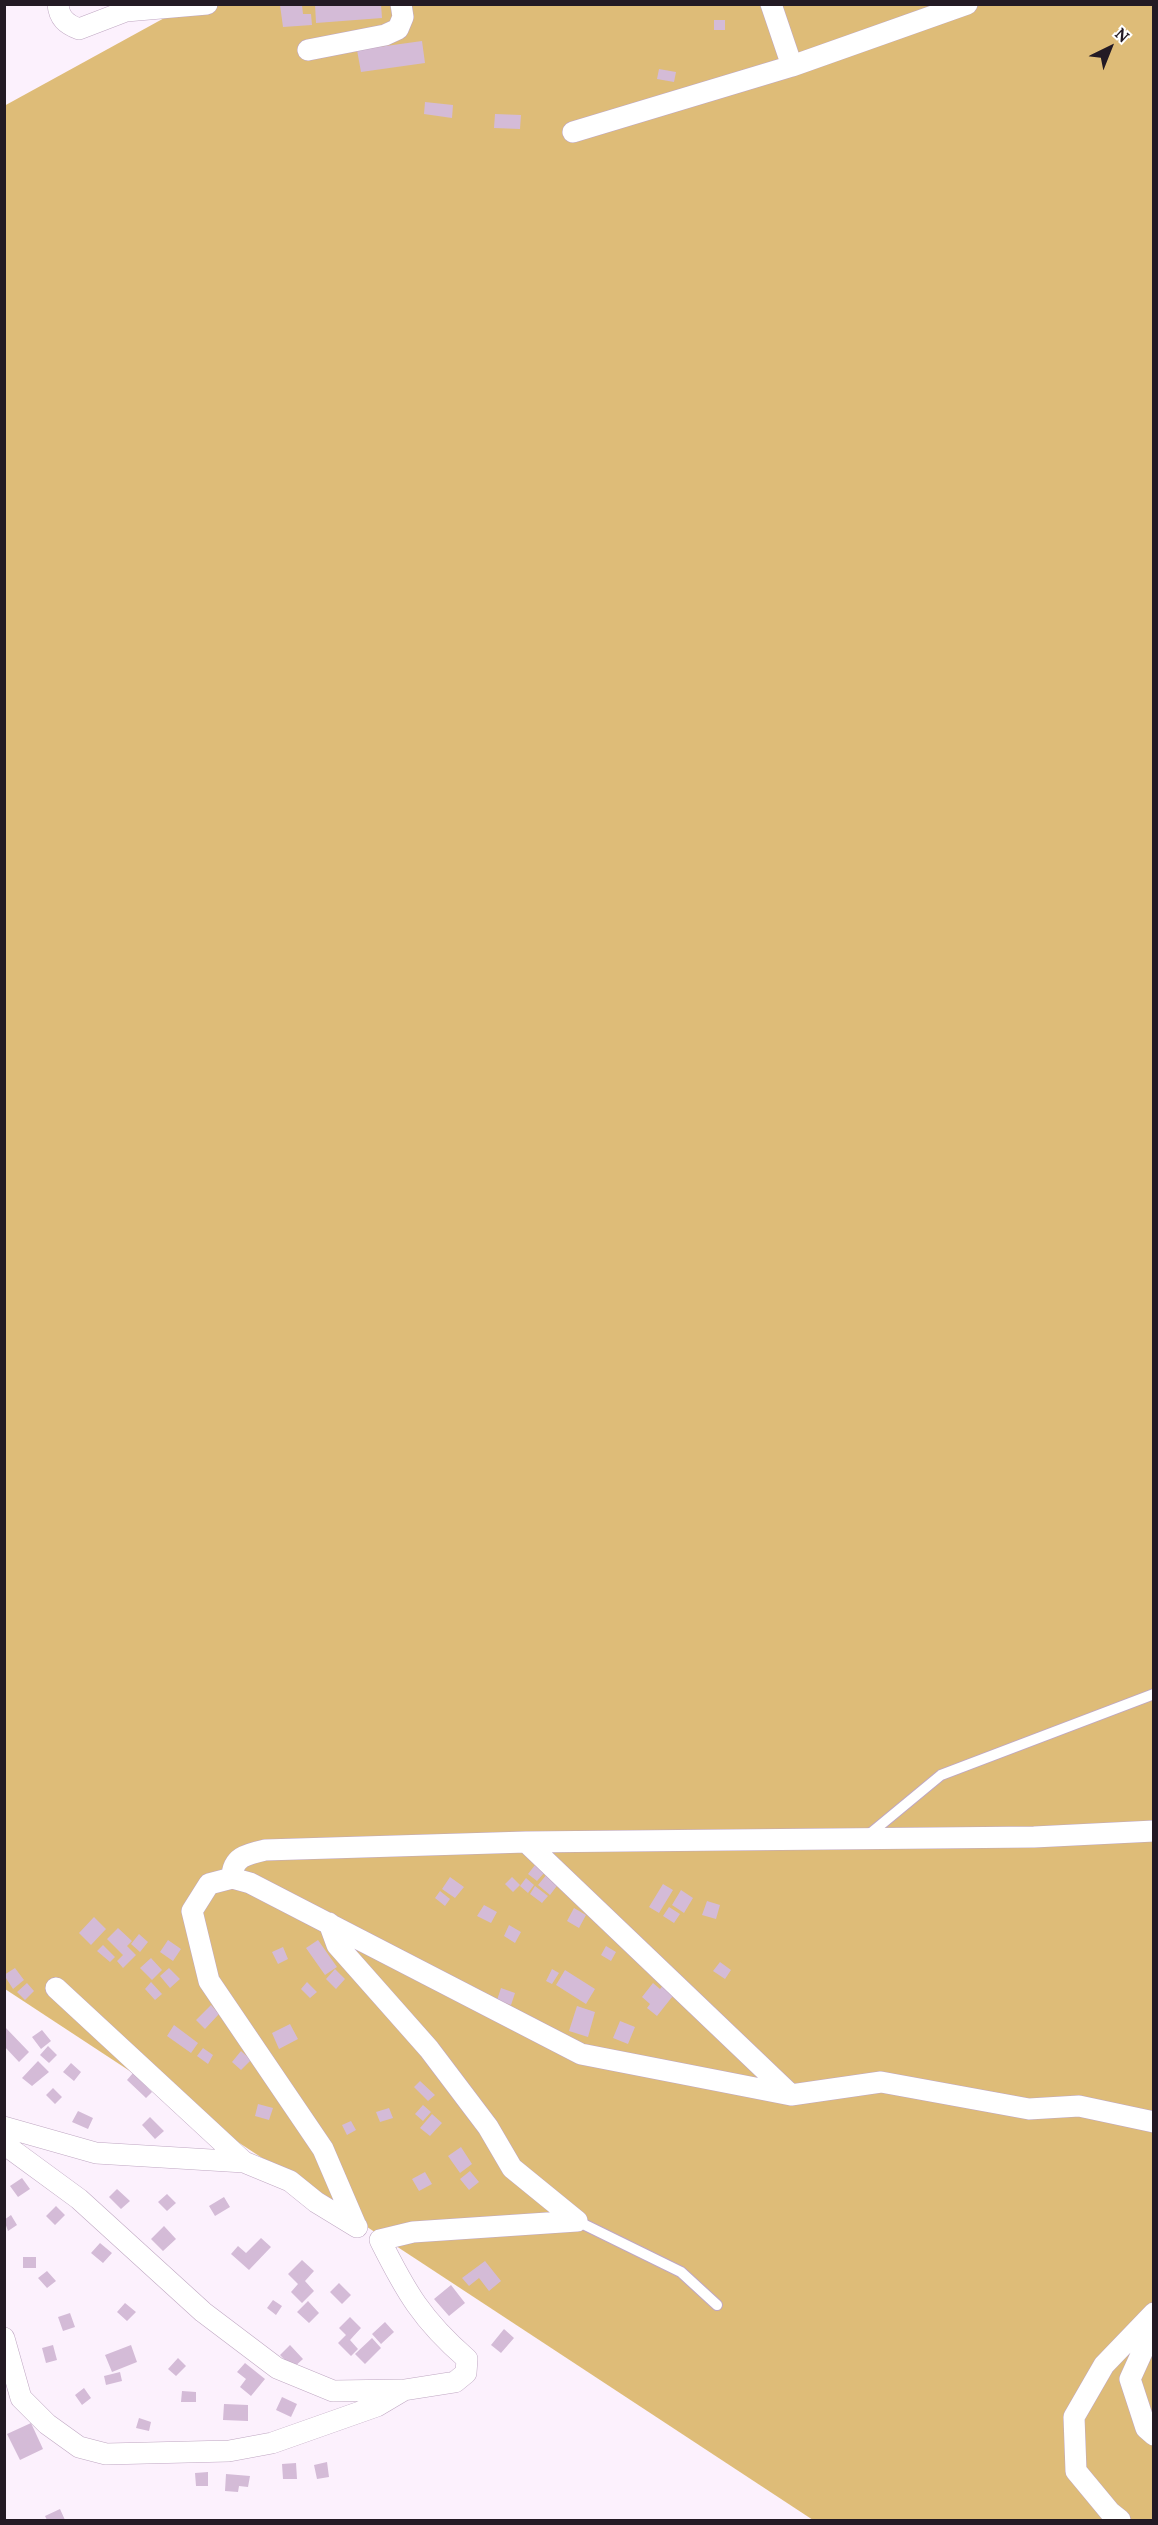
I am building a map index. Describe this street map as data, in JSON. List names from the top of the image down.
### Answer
{
  "north": "top right"
}
